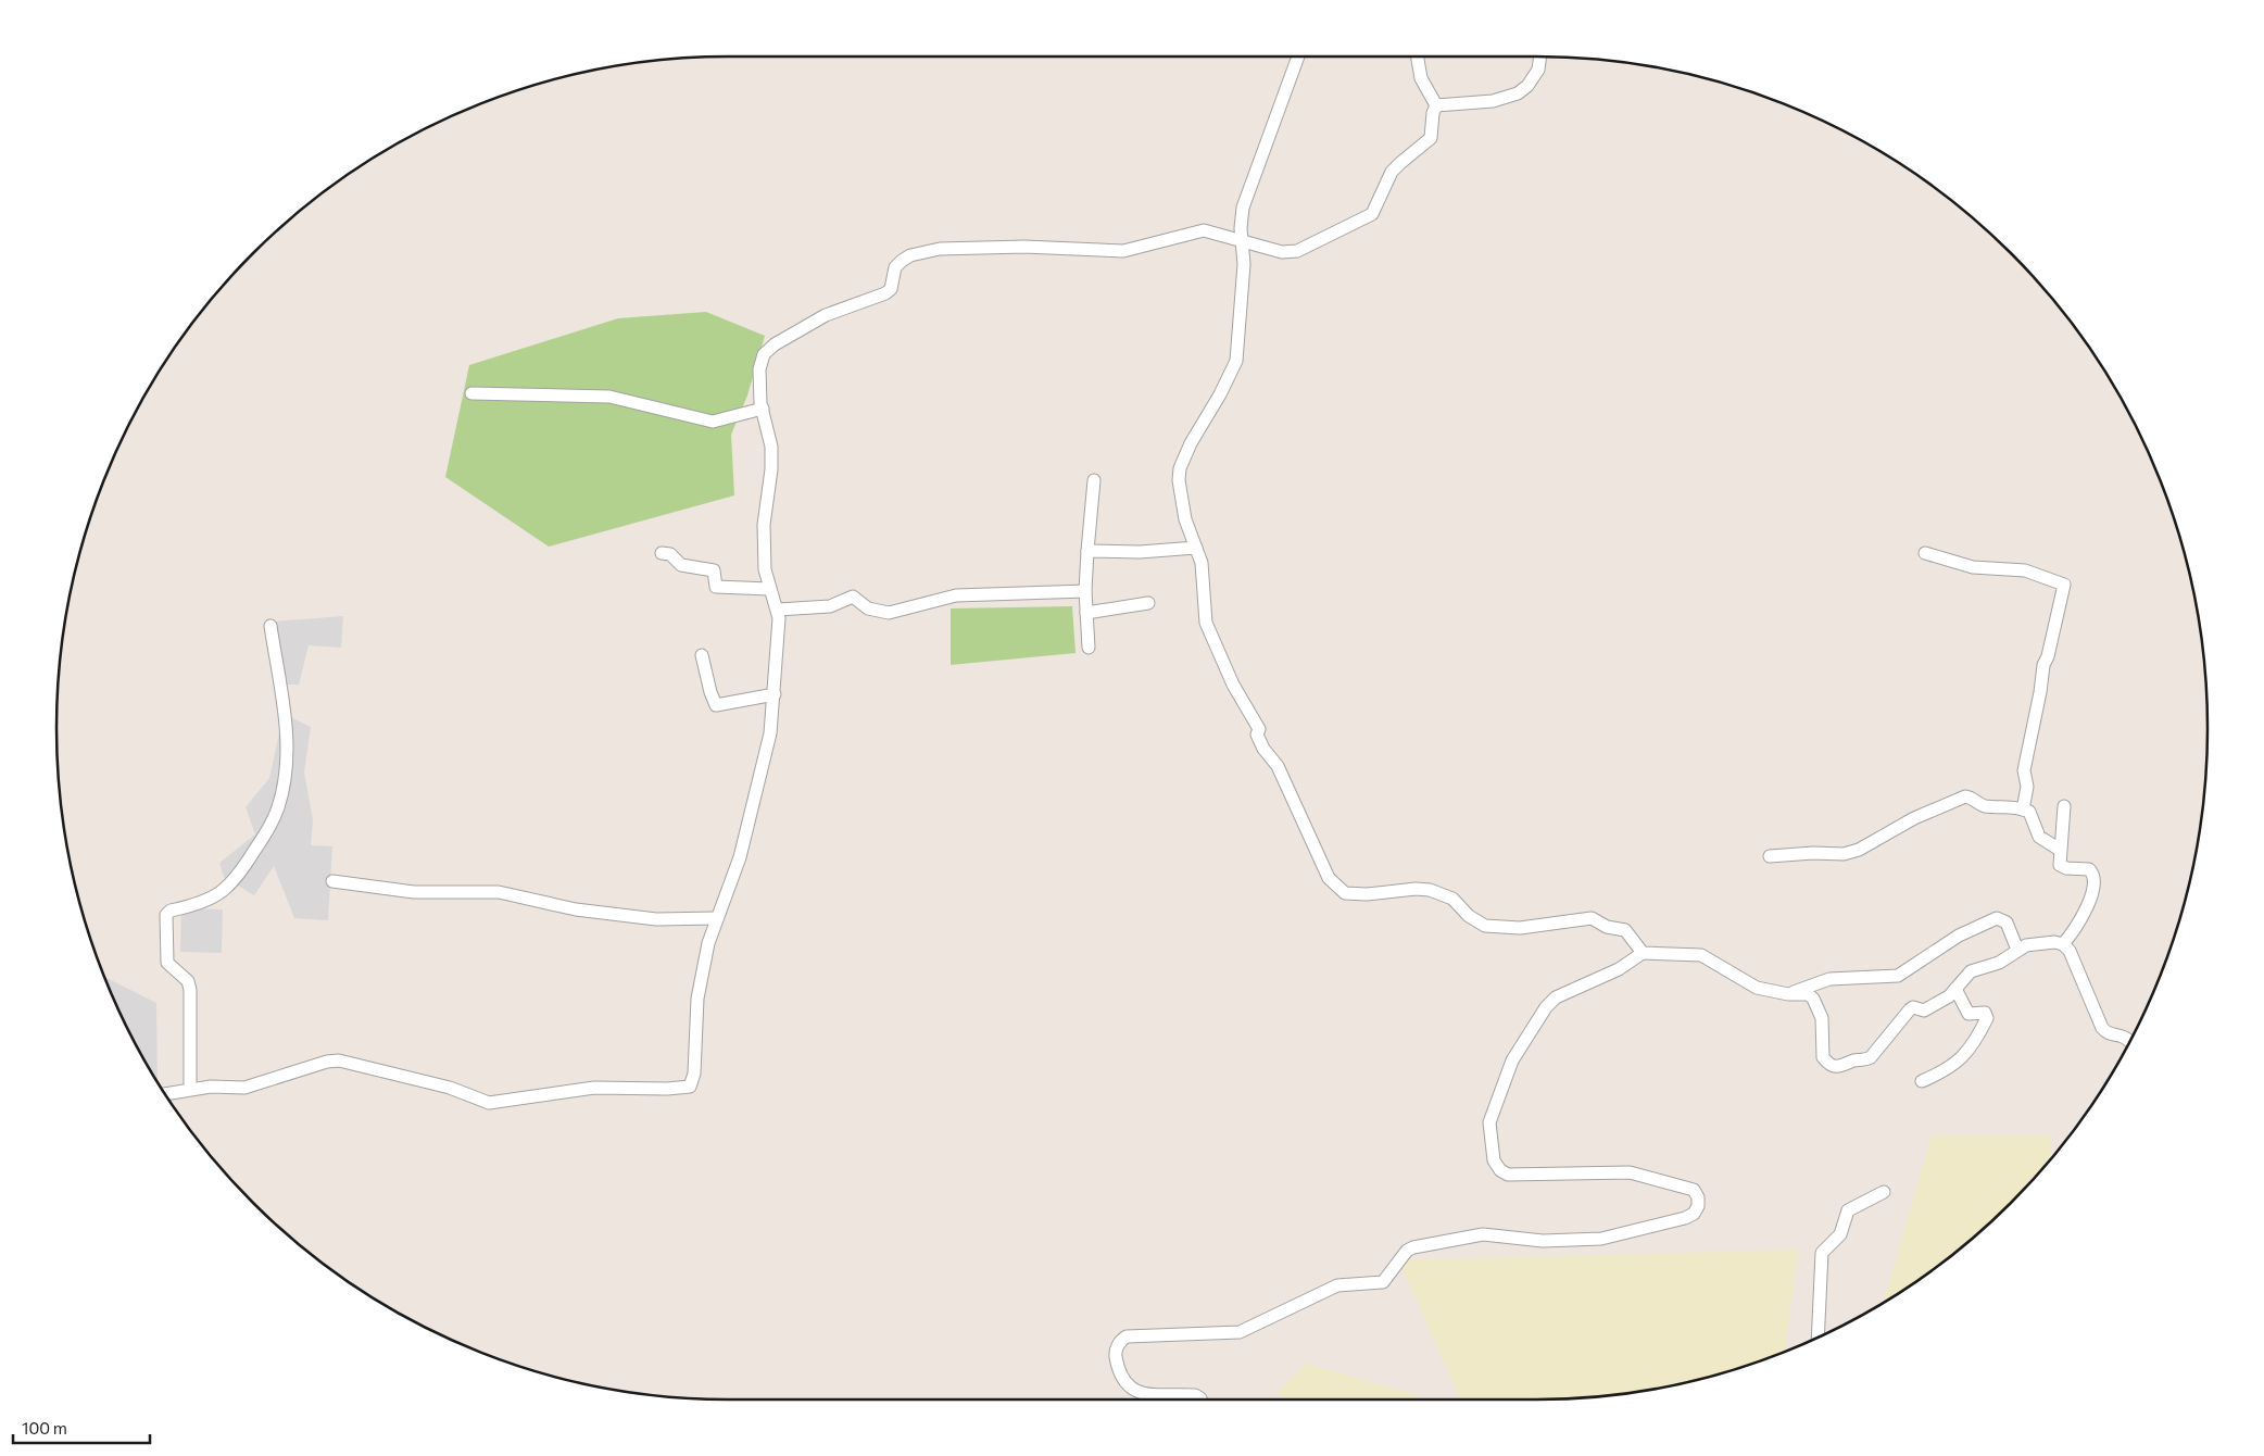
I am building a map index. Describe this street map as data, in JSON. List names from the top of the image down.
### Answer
{
  "scale_bar": "100 m"
}
